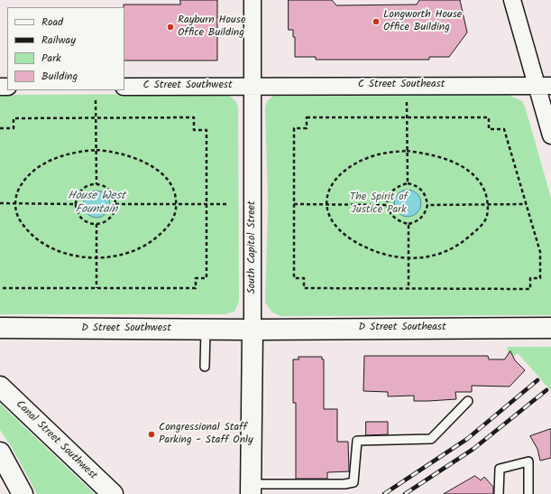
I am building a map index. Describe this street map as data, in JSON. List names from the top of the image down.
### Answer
{
  "streets": {
    "street": [
      "C Street Southeast",
      "C Street Southwest",
      "South Capitol Street",
      "D Street Southeast",
      "D Street Southwest",
      "Canal Street Southwest"
    ]
  },
  "crossings": [
    ["C Street Southeast", "C Street Southwest"],
    ["C Street Southeast", "South Capitol Street"],
    ["C Street Southwest", "South Capitol Street"],
    ["South Capitol Street", "D Street Southeast"],
    ["South Capitol Street", "D Street Southwest"],
    ["D Street Southeast", "D Street Southwest"]
  ],
  "water": ["House West Fountain"],
  "parks": ["The Spirit of Justice Park"],
  "places": ["Longworth House Office Building", "Rayburn House Office Building", "Congressional Staff Parking - Staff Only"],
  "legend": [
    "Road",
    "Railway",
    "Park",
    "Building"
  ]
}
